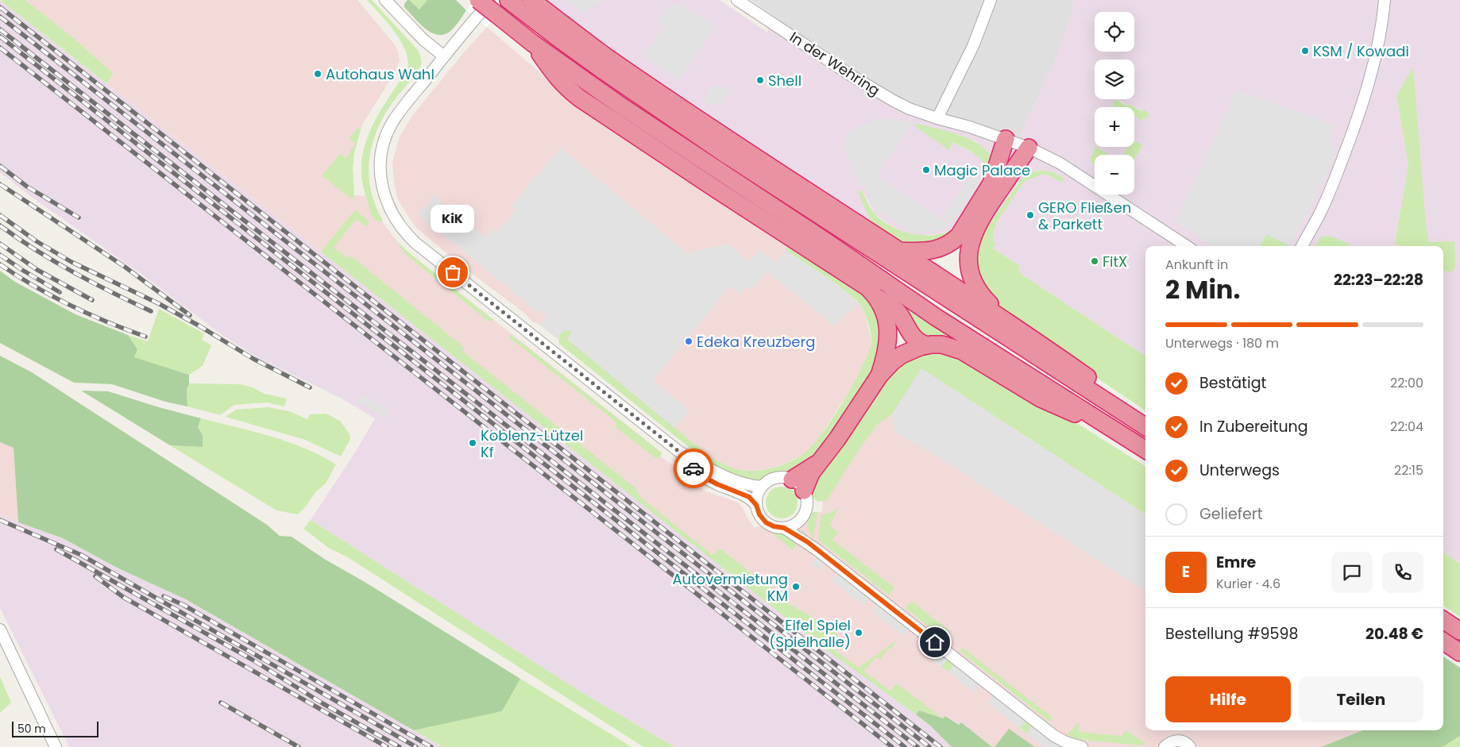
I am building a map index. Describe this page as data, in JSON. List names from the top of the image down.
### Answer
{
  "streets": {
    "street": ["In der Wehring"]
  },
  "places": [
    "KSM / Kowadi",
    "Autohaus Wahl",
    "Shell",
    "Magic Palace",
    "GERO Fließen & Parkett",
    "FitX",
    "KiK",
    "Edeka Kreuzberg",
    "Koblenz-Lützel Kf",
    "Autovermietung KM",
    "Eifel Spiel (Spielhalle)"
  ],
  "scale_bar": "50 m",
  "page": {
    "map_buttons": ["+", "−"],
    "bubble": "KiK",
    "heading": ["2 Min.", "Ankunft in", "22:23–22:28"],
    "panel": [
      "Emre",
      "Kurier · 4.6",
      "Bestellung #9598",
      "20.48 €"
    ],
    "bar": "Unterwegs · 180 m",
    "list": [
      ["Bestätigt", "22:00"],
      ["In Zubereitung", "22:04"],
      ["Unterwegs", "22:15"],
      "Geliefert"
    ],
    "round": "E",
    "buttons": ["Hilfe", "Teilen"],
    "scale": "50 m"
  }
}
